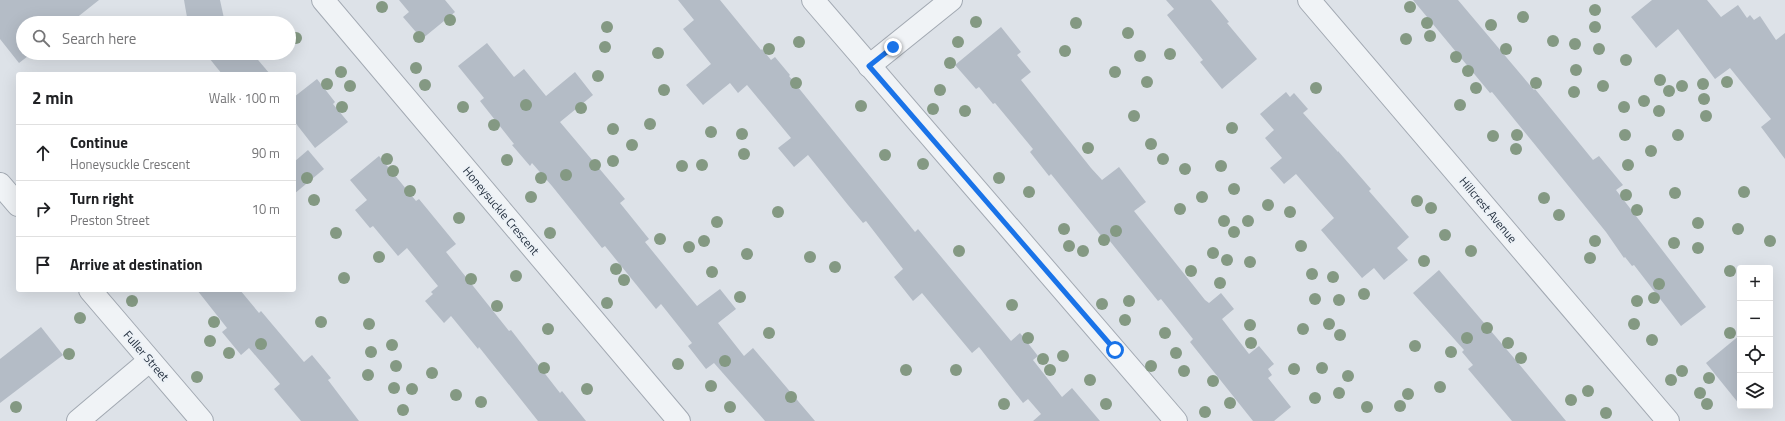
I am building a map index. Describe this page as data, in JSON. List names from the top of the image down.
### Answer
{
  "streets": {
    "street": ["Hillcrest Avenue", "Honeysuckle Crescent", "Fuller Street"]
  },
  "page": {
    "search": "Search here",
    "heading": ["2 min", "Walk · 100 m"],
    "list": [
      ["Continue", "Honeysuckle Crescent", "90 m"],
      ["Turn right", "Preston Street", "10 m"],
      "Arrive at destination"
    ],
    "map_buttons": ["+", "−"]
  }
}
